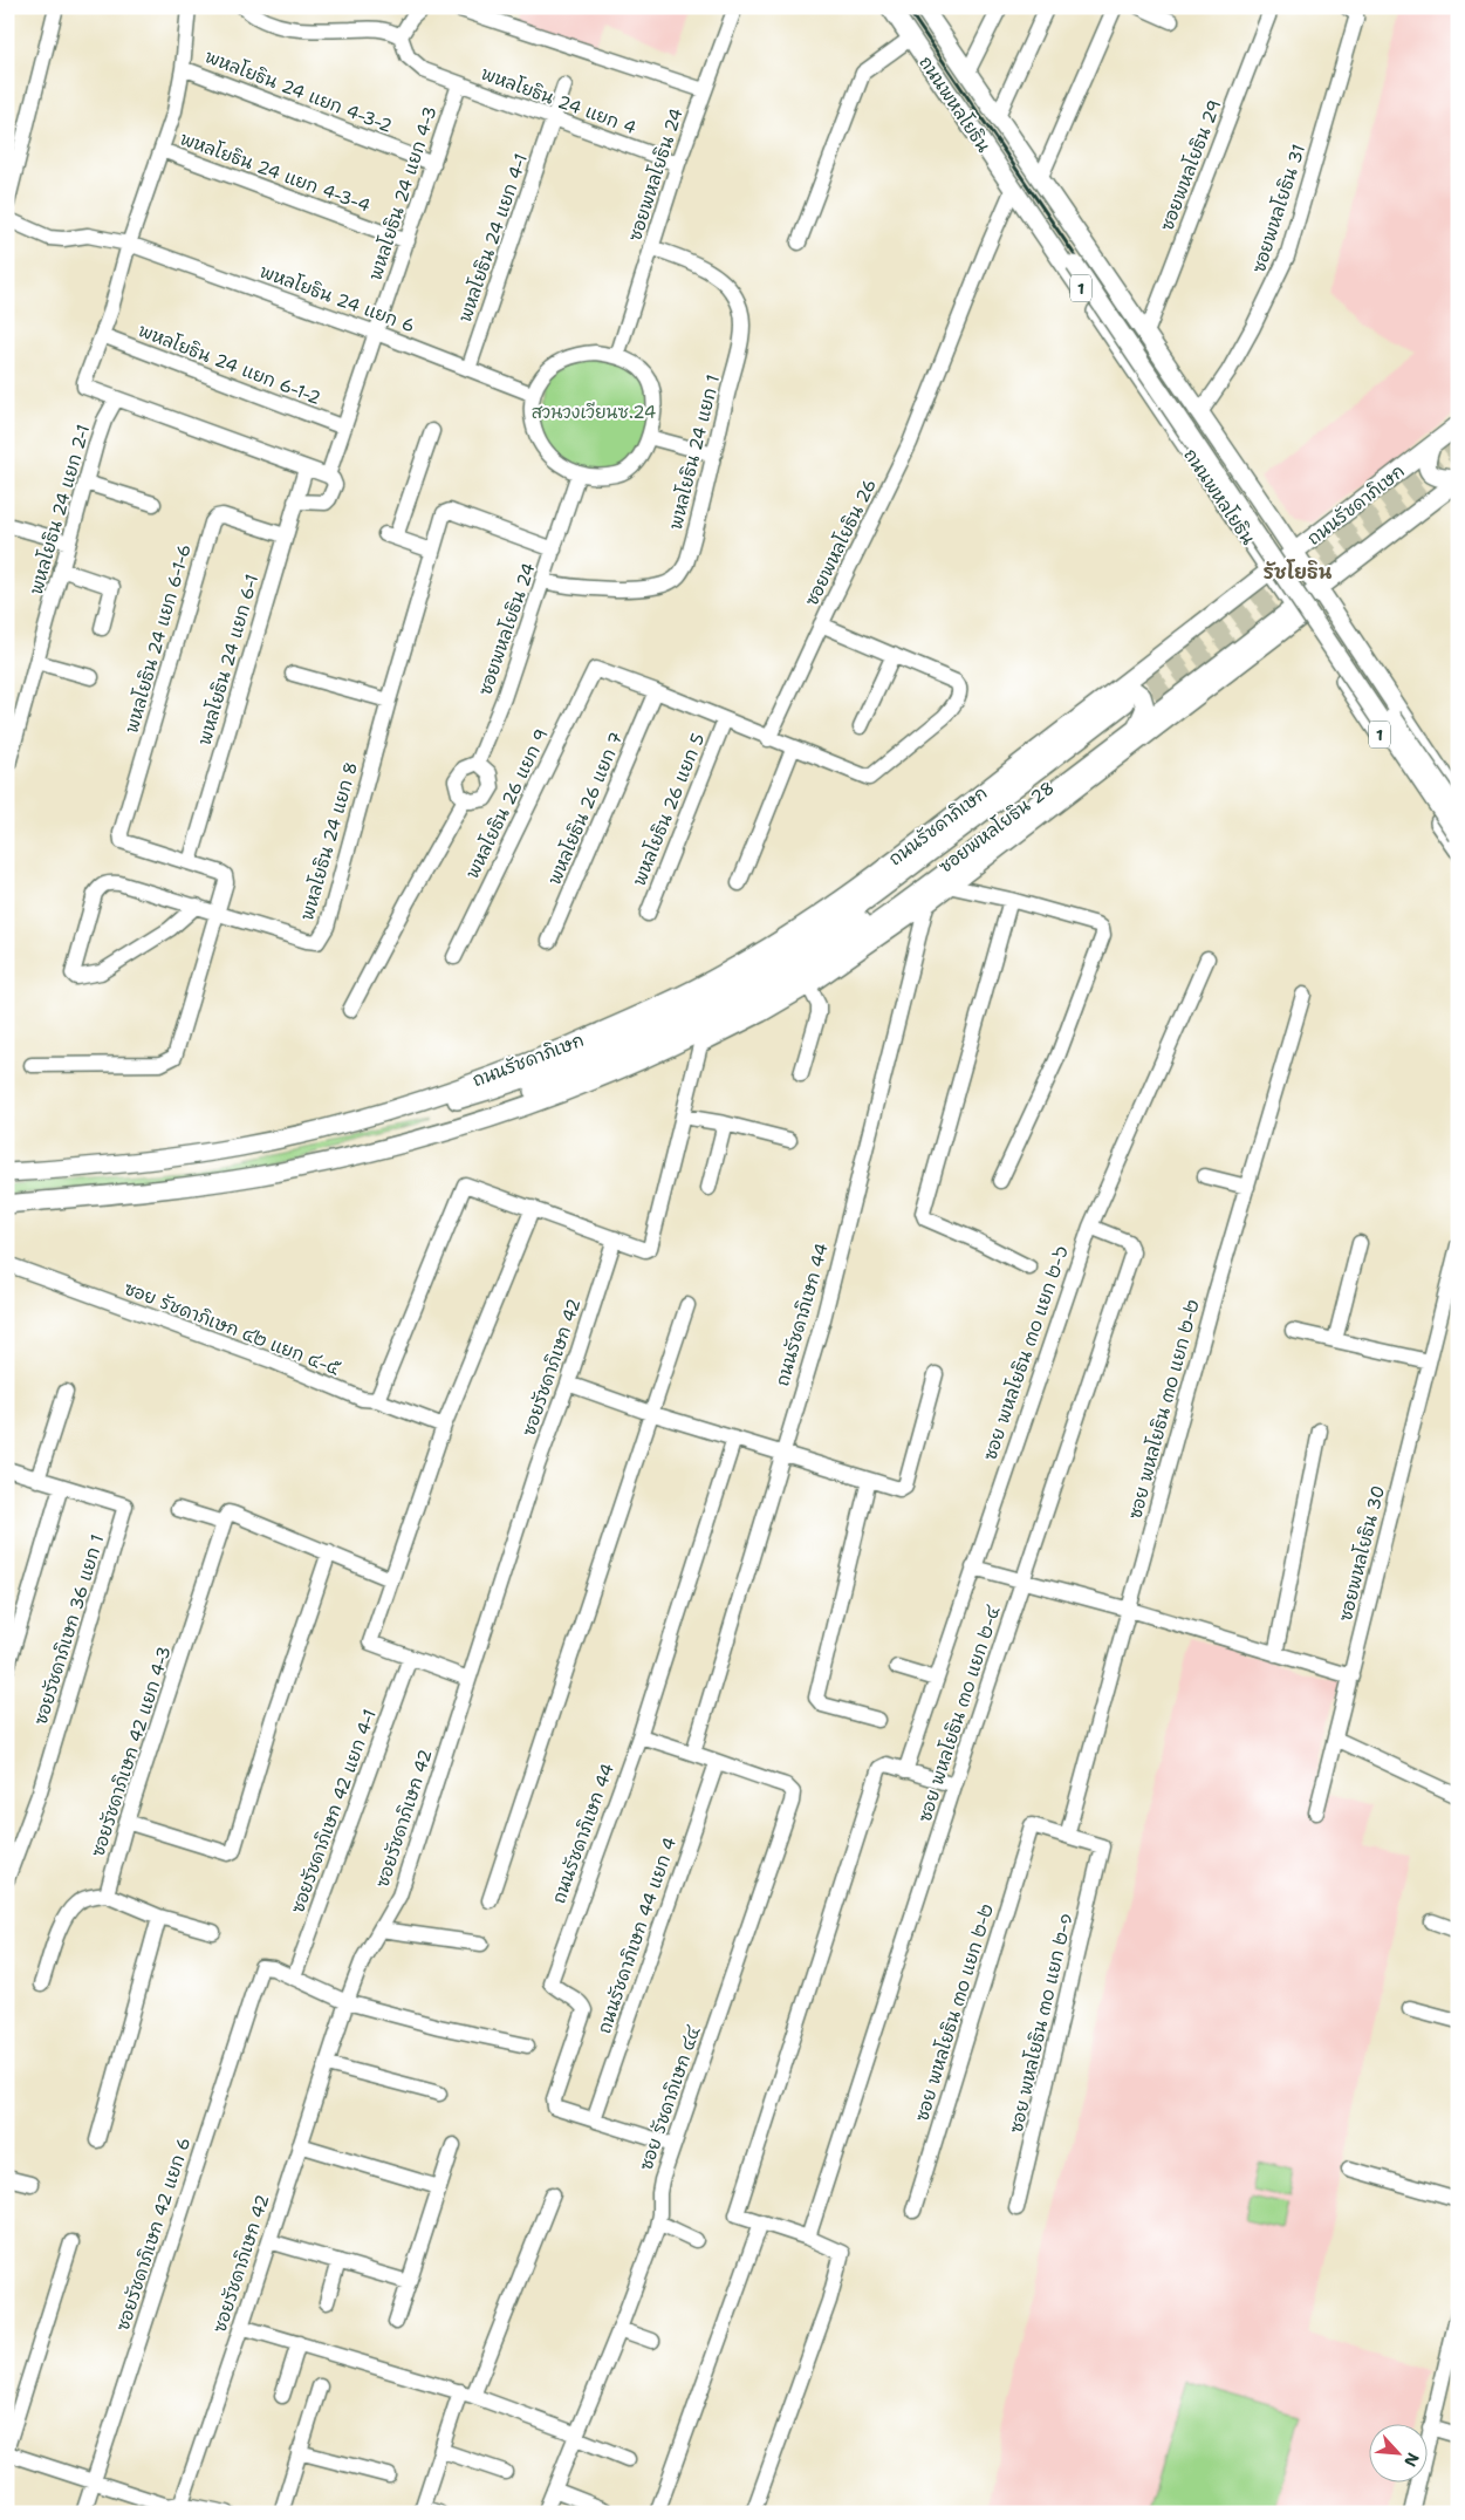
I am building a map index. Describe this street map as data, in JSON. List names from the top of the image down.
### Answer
{
  "streets": {
    "main road": ["ถนนพหลโยธิน", "1", "ถนนรัชดาภิเษก"],
    "street": [
      "พหลโยธิน 24 แยก 4-3-2",
      "พหลโยธิน 24 แยก 4",
      "ซอยพหลโยธิน 29",
      "พหลโยธิน 24 แยก 4-3-4",
      "ซอยพหลโยธิน 24",
      "พหลโยธิน 24 แยก 4-3",
      "ซอยพหลโยธิน 31",
      "พหลโยธิน 24 แยก 4-1",
      "พหลโยธิน 24 แยก 6",
      "พหลโยธิน 24 แยก 6-1-2",
      "พหลโยธิน 24 แยก 1",
      "พหลโยธิน 24 แยก 2-1",
      "ซอยพหลโยธิน 26",
      "พหลโยธิน 24 แยก 6-1-6",
      "พหลโยธิน 24 แยก 6-1",
      "พหลโยธิน 26 แยก 9",
      "พหลโยธิน 26 แยก 7",
      "พหลโยธิน 26 แยก 5",
      "ซอยพหลโยธิน 28",
      "พหลโยธิน 24 แยก 8",
      "ถนนรัชดาภิเษก 44",
      "ซอย รัชดาภิเษก ๔๒ แยก ๔-๕",
      "ซอย พหลโยธิน ๓๐ แยก ๒-๖",
      "ซอยรัชดาภิเษก 42",
      "ซอย พหลโยธิน ๓๐ แยก ๒-๒",
      "ซอยพหลโยธิน 30",
      "ซอยรัชดาภิเษก 36 แยก 1",
      "ซอย พหลโยธิน ๓๐ แยก ๒-๔",
      "ซอยรัชดาภิเษก 42 แยก 4-3",
      "ซอยรัชดาภิเษก 42 แยก 4-1",
      "ถนนรัชดาภิเษก 44 แยก 4",
      "ซอย พหลโยธิน ๓๐ แยก ๒-๑",
      "ซอย รัชดาภิเษก ๔๔",
      "ซอยรัชดาภิเษก 42 แยก 6"
    ]
  },
  "crossings": [
    ["พหลโยธิน 24 แยก 4-3-2", "พหลโยธิน 24 แยก 4-3"],
    ["พหลโยธิน 24 แยก 4", "ซอยพหลโยธิน 24"],
    ["พหลโยธิน 24 แยก 4", "พหลโยธิน 24 แยก 4-3"],
    ["พหลโยธิน 24 แยก 4", "พหลโยธิน 24 แยก 4-1"],
    ["ถนนพหลโยธิน", "ซอยพหลโยธิน 29"],
    ["ถนนพหลโยธิน", "ซอยพหลโยธิน 31"],
    ["ถนนพหลโยธิน", "ถนนรัชดาภิเษก"],
    ["ถนนพหลโยธิน", "ซอยพหลโยธิน 26"],
    ["ถนนพหลโยธิน", "ซอยพหลโยธิน 28"],
    ["พหลโยธิน 24 แยก 4-3-4", "พหลโยธิน 24 แยก 4-3"],
    ["ซอยพหลโยธิน 24", "พหลโยธิน 24 แยก 6"],
    ["ซอยพหลโยธิน 24", "พหลโยธิน 24 แยก 1"],
    ["ซอยพหลโยธิน 24", "พหลโยธิน 24 แยก 8"],
    ["พหลโยธิน 24 แยก 4-3", "พหลโยธิน 24 แยก 6"],
    ["พหลโยธิน 24 แยก 4-3", "พหลโยธิน 24 แยก 6-1-2"],
    ["พหลโยธิน 24 แยก 4-3", "พหลโยธิน 24 แยก 6-1"],
    ["พหลโยธิน 24 แยก 4-1", "พหลโยธิน 24 แยก 6"],
    ["ถนนรัชดาภิเษก", "ซอยพหลโยธิน 28"],
    ["ถนนรัชดาภิเษก", "ถนนรัชดาภิเษก 44"],
    ["พหลโยธิน 24 แยก 6-1-6", "พหลโยธิน 24 แยก 6-1"],
    ["พหลโยธิน 26 แยก 9", "พหลโยธิน 26 แยก 7"],
    ["ซอยพหลโยธิน 28", "ถนนรัชดาภิเษก 44"],
    ["ถนนรัชดาภิเษก 44", "ถนนรัชดาภิเษก 44 แยก 4"],
    ["ถนนรัชดาภิเษก 44", "ซอย รัชดาภิเษก ๔๔"],
    ["ซอย พหลโยธิน ๓๐ แยก ๒-๖", "ซอย พหลโยธิน ๓๐ แยก ๒-๔"],
    ["ซอย พหลโยธิน ๓๐ แยก ๒-๒", "ซอย พหลโยธิน ๓๐ แยก ๒-๑"],
    ["ซอยรัชดาภิเษก 42 แยก 4-1", "ซอยรัชดาภิเษก 42 แยก 6"],
    ["ถนนรัชดาภิเษก 44 แยก 4", "ซอย รัชดาภิเษก ๔๔"]
  ],
  "districts": ["รัชโยธิน"],
  "parks": ["สวนวงเวียนซ.24"],
  "north": "bottom right"
}
